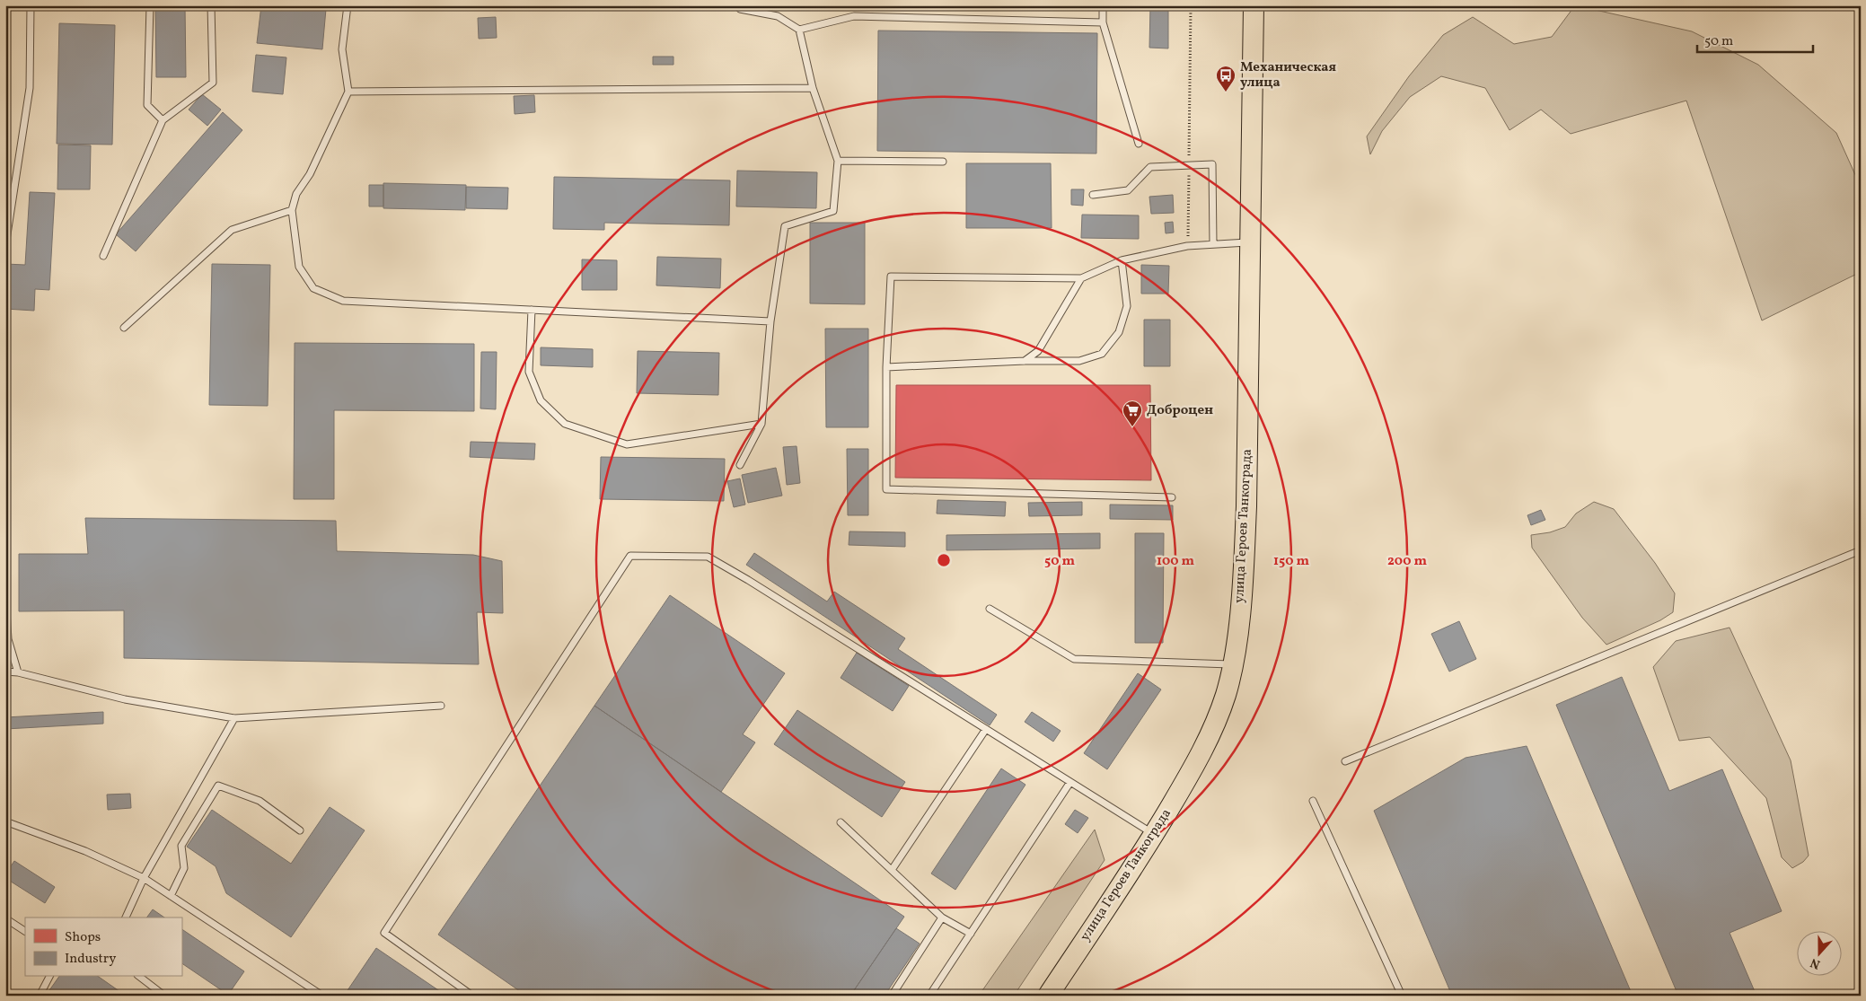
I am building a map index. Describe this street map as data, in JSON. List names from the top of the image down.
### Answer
{
  "streets": {
    "main road": ["улица Героев Танкограда"]
  },
  "places": {
    "bus stop": ["Механическая улица"],
    "supermarket": ["Доброцен"]
  },
  "legend": ["Shops", "Industry"],
  "scale_bar": "50 m",
  "north": "bottom",
  "rings": [
    "50 m",
    "100 m",
    "150 m",
    "200 m"
  ]
}
